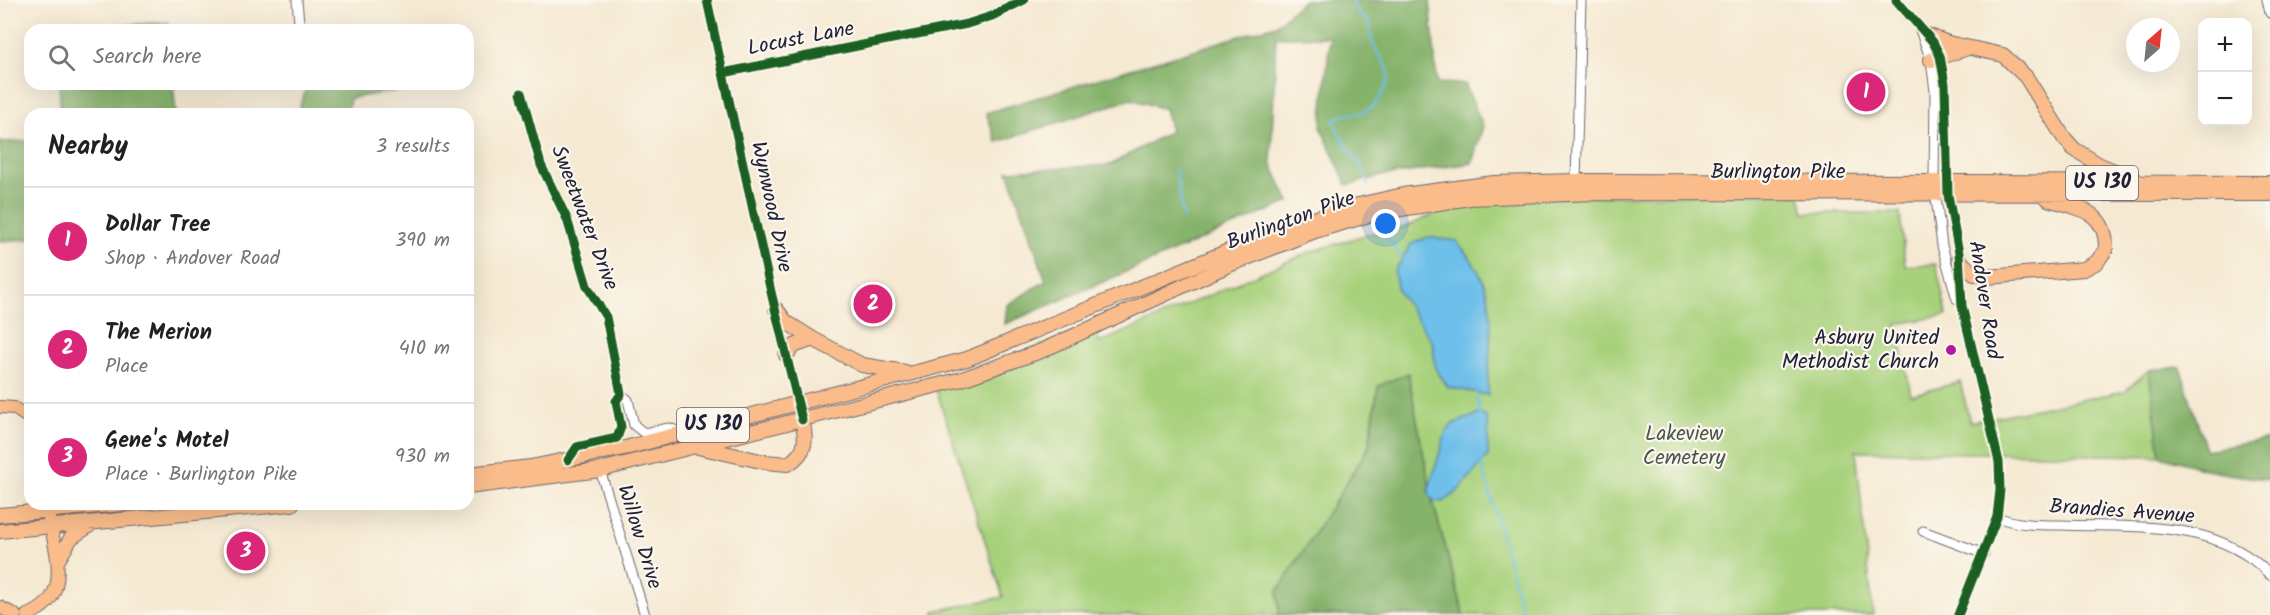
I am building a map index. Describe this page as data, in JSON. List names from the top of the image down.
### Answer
{
  "streets": {
    "highway": ["Burlington Pike", "US 130"],
    "street": [
      "Locust Lane",
      "Wynwood Drive",
      "Sweetwater Drive",
      "Andover Road",
      "Brandies Avenue",
      "Willow Drive"
    ]
  },
  "crossings": [
    ["Locust Lane", "Wynwood Drive"],
    ["Burlington Pike", "Wynwood Drive"],
    ["Burlington Pike", "Sweetwater Drive"],
    ["Burlington Pike", "Andover Road"],
    ["Burlington Pike", "Willow Drive"],
    ["Andover Road", "Brandies Avenue"]
  ],
  "parks": ["Lakeview Cemetery"],
  "places": ["Asbury United Methodist Church"],
  "north": "top right",
  "page": {
    "map_buttons": ["+", "−"],
    "search": "Search here",
    "pins": ["1", "2", "3"],
    "heading": ["Nearby", "3 results"],
    "list": [
      {
        "mark": "1",
        "name": "Dollar Tree",
        "note": "Shop · Andover Road",
        "value": "390 m"
      },
      {
        "mark": "2",
        "name": "The Merion",
        "note": "Place",
        "value": "410 m"
      },
      {
        "mark": "3",
        "name": "Gene's Motel",
        "note": "Place · Burlington Pike",
        "value": "930 m"
      }
    ]
  }
}
